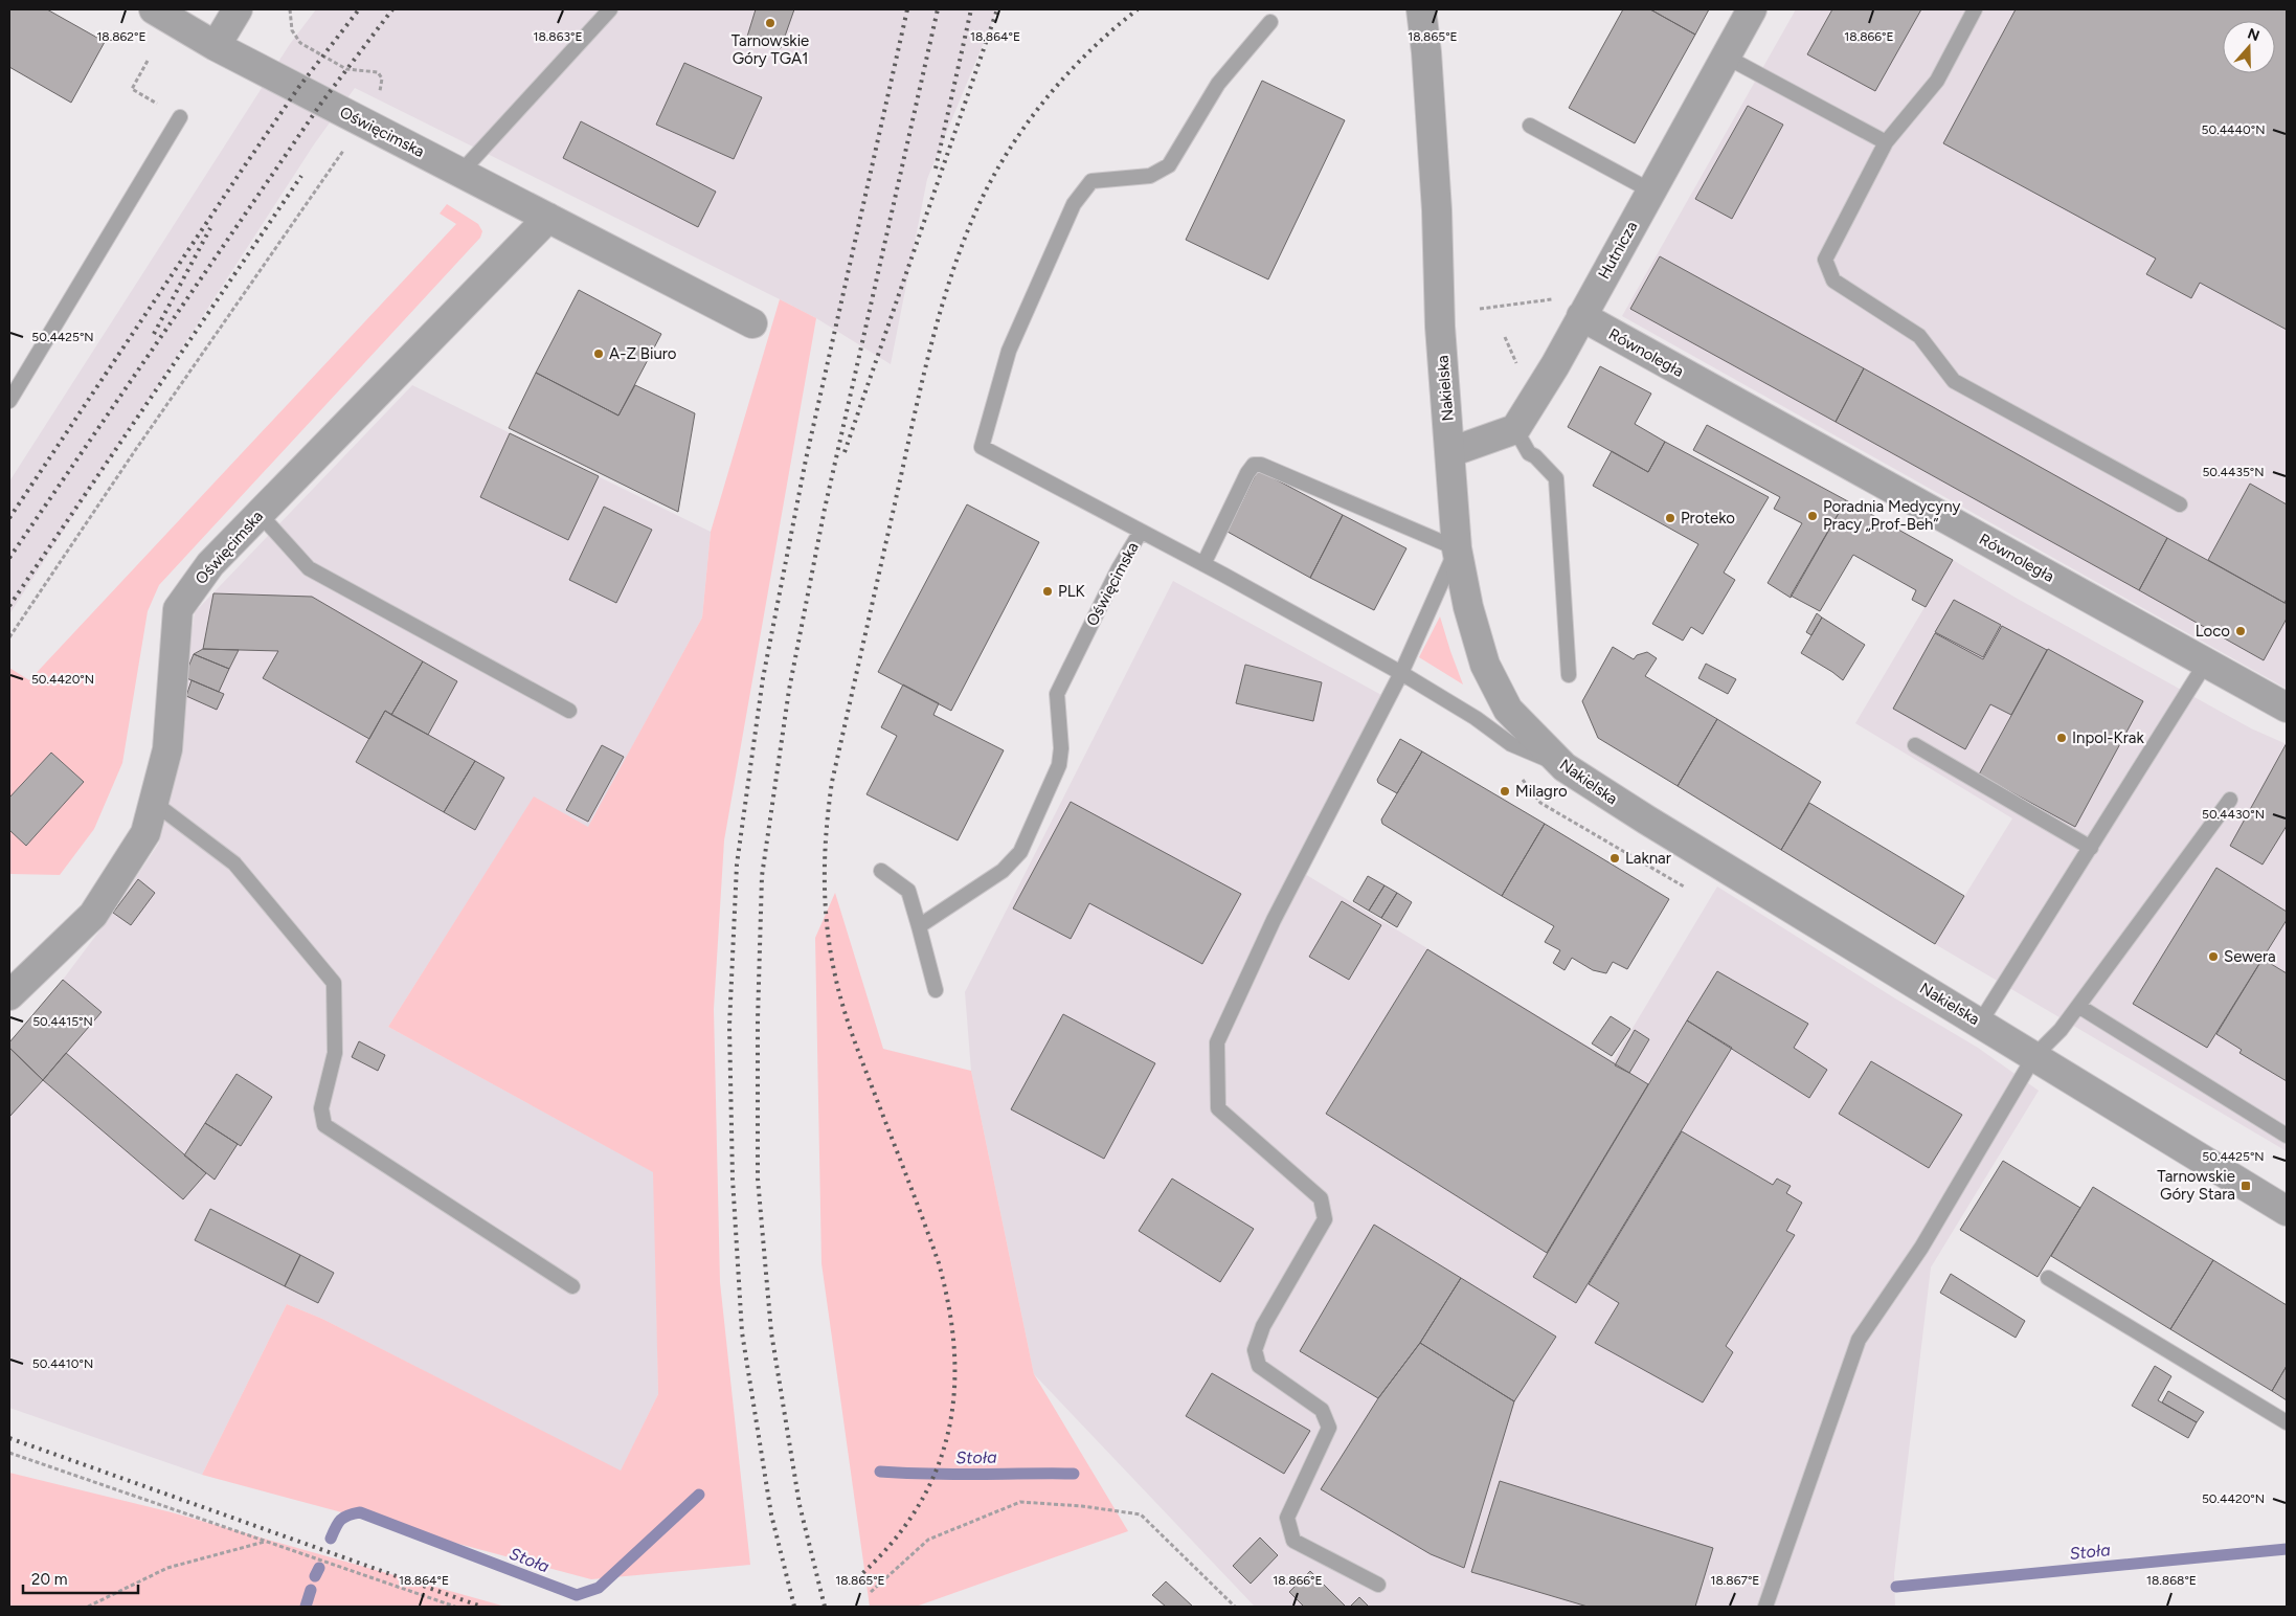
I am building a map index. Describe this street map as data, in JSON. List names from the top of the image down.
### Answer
{
  "streets": {
    "street": [
      "Oświęcimska",
      "Hutnicza",
      "Równoległa",
      "Nakielska"
    ]
  },
  "crossings": [
    ["Oświęcimska", "Nakielska"],
    ["Hutnicza", "Równoległa"]
  ],
  "water": ["Stoła"],
  "places": {
    "other": [
      "Tarnowskie Góry TGA1",
      "A-Z Biuro",
      "Poradnia Medycyny Pracy „Prof-Beh”",
      "Proteko",
      "PLK",
      "Loco",
      "Inpol-Krak",
      "Milagro",
      "Laknar",
      "Sewera"
    ],
    "transit": ["Tarnowskie Góry Stara"]
  },
  "scale_bar": "20 m",
  "north": "top",
  "coordinates": [
    "18.862°E",
    "18.864°E",
    "18.865°E",
    "18.866°E",
    "18.863°E",
    "50.4440°N",
    "50.4425°N",
    "50.4435°N",
    "50.4420°N",
    "50.4430°N",
    "50.4415°N",
    "50.4410°N",
    "18.867°E",
    "18.868°E"
  ]
}
